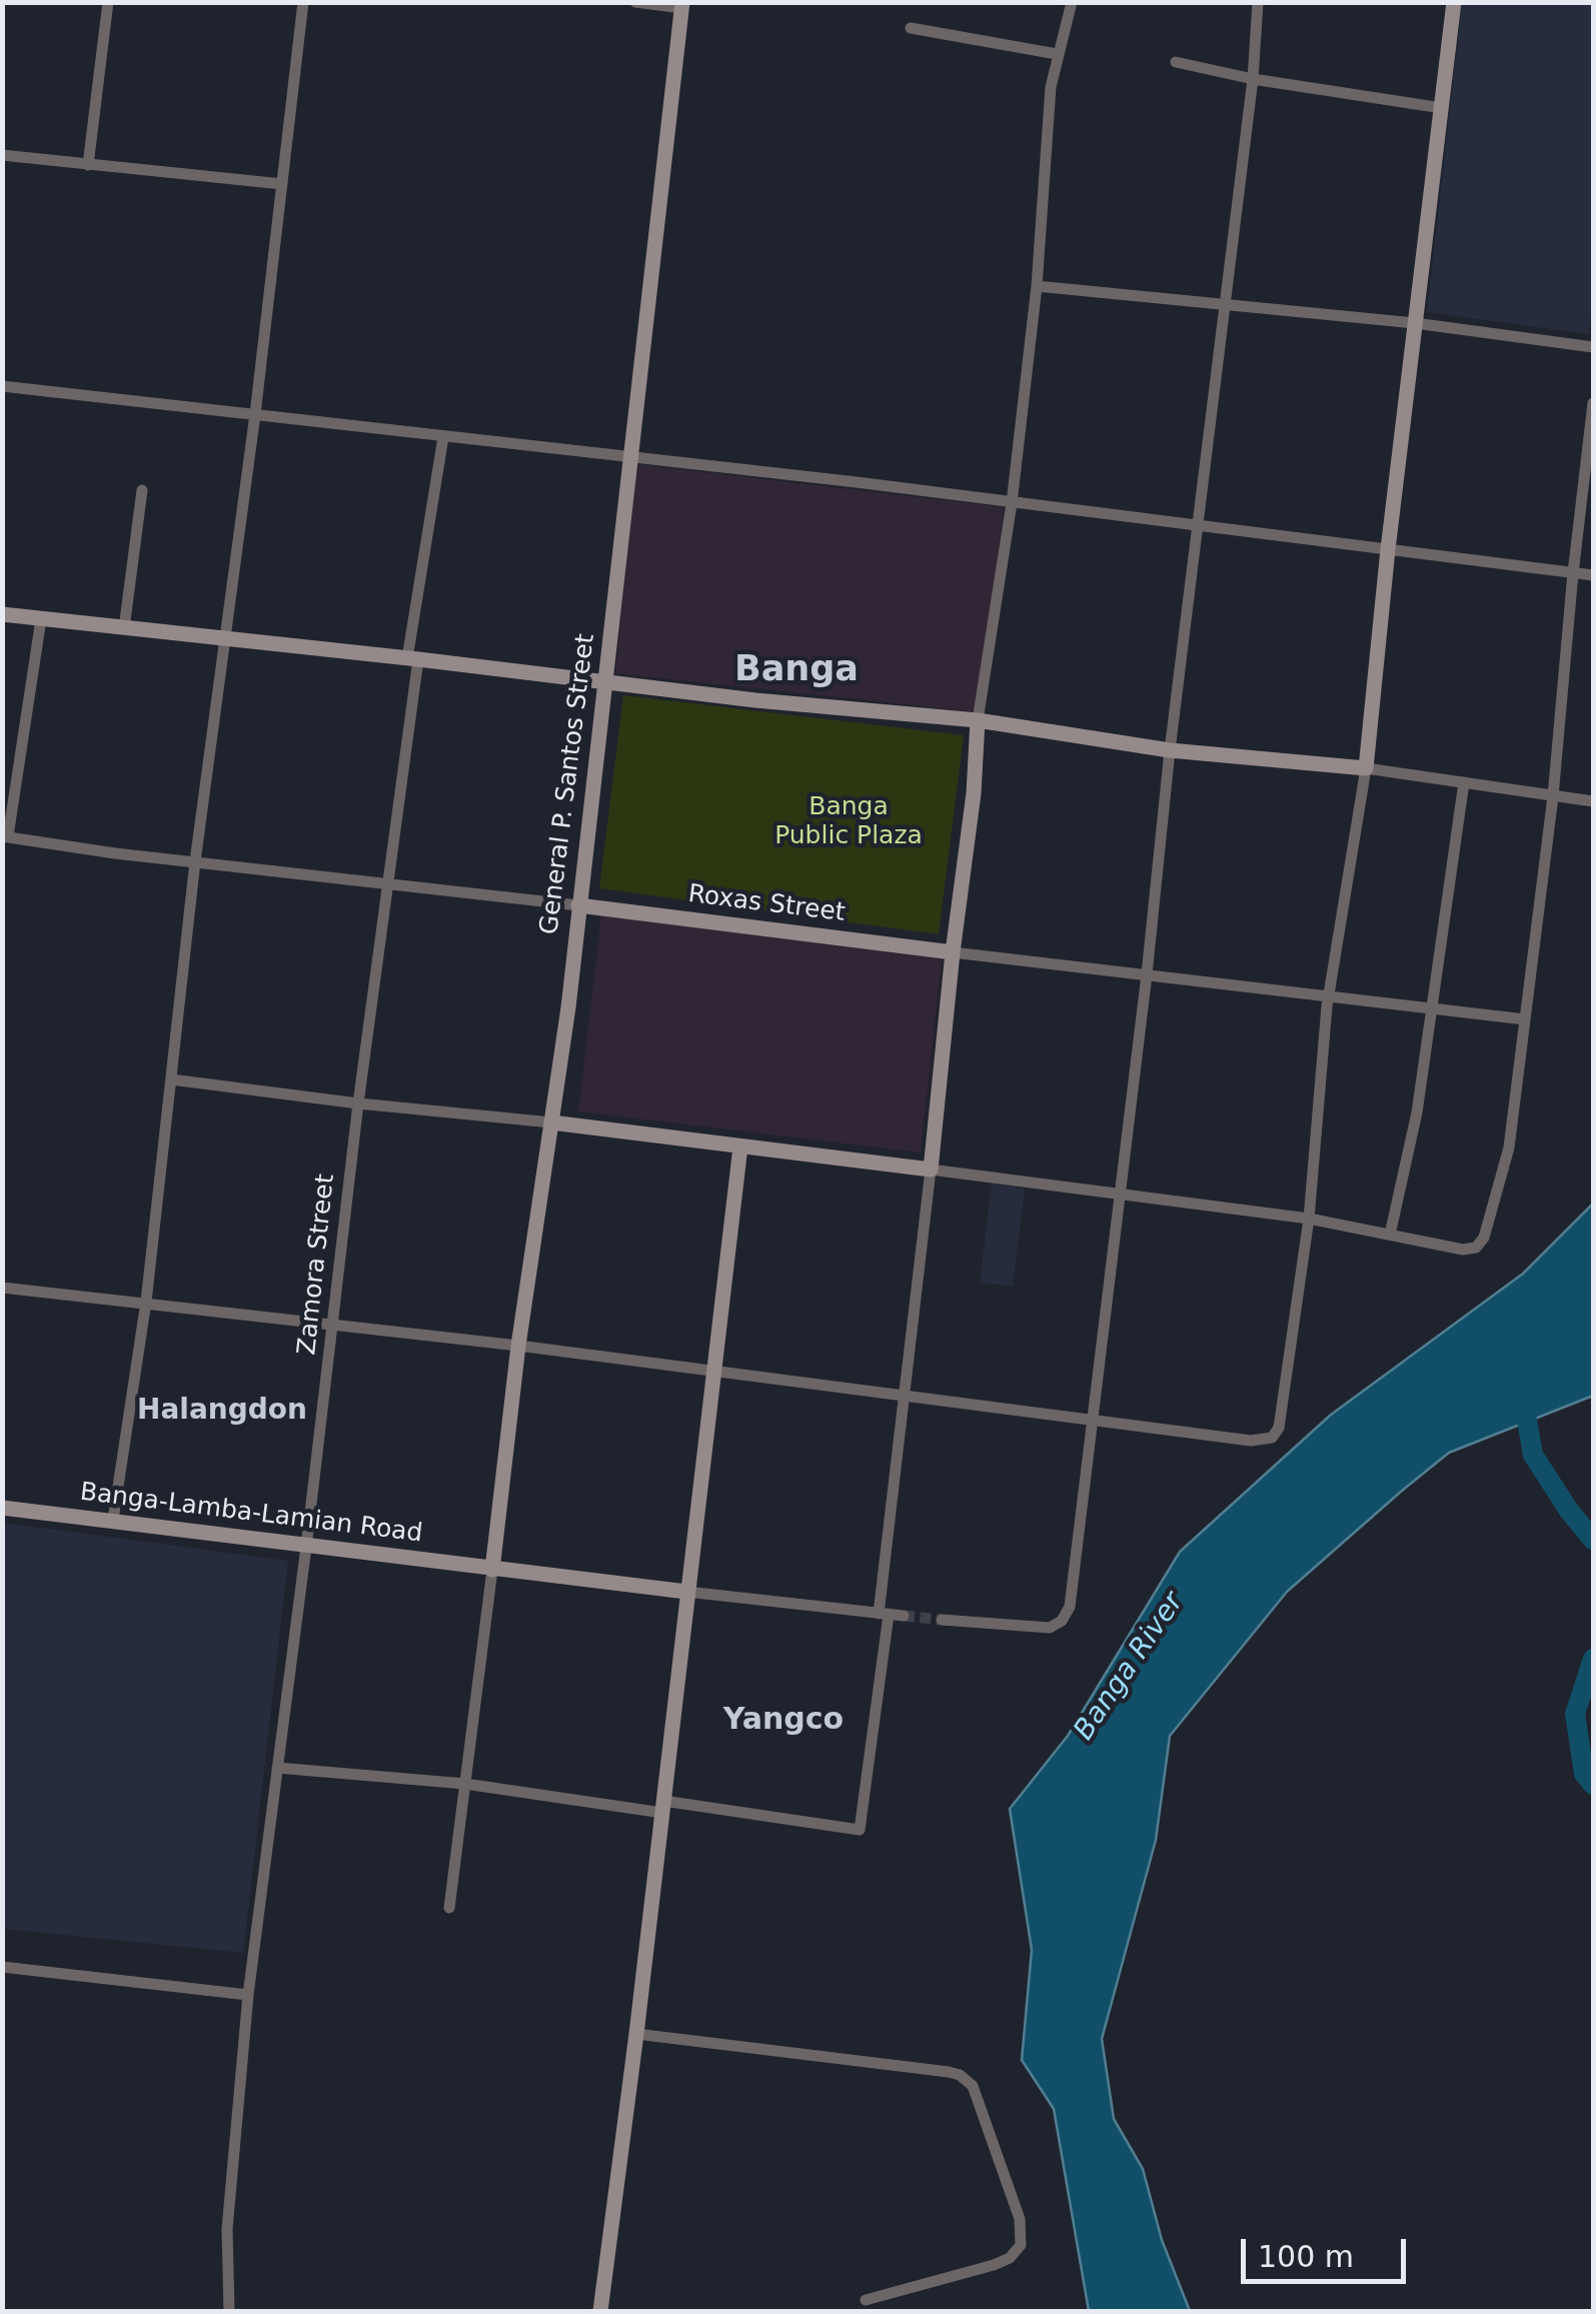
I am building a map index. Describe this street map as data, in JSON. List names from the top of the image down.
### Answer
{
  "streets": {
    "main road": ["General P. Santos Street", "Roxas Street", "Banga-Lamba-Lamian Road"],
    "street": ["Zamora Street"]
  },
  "crossings": [
    ["General P. Santos Street", "Roxas Street"],
    ["General P. Santos Street", "Banga-Lamba-Lamian Road"],
    ["Roxas Street", "Zamora Street"],
    ["Zamora Street", "Banga-Lamba-Lamian Road"]
  ],
  "districts": ["Banga", "Halangdon", "Yangco"],
  "water": ["Banga River"],
  "parks": ["Banga Public Plaza"],
  "scale_bar": "100 m"
}
